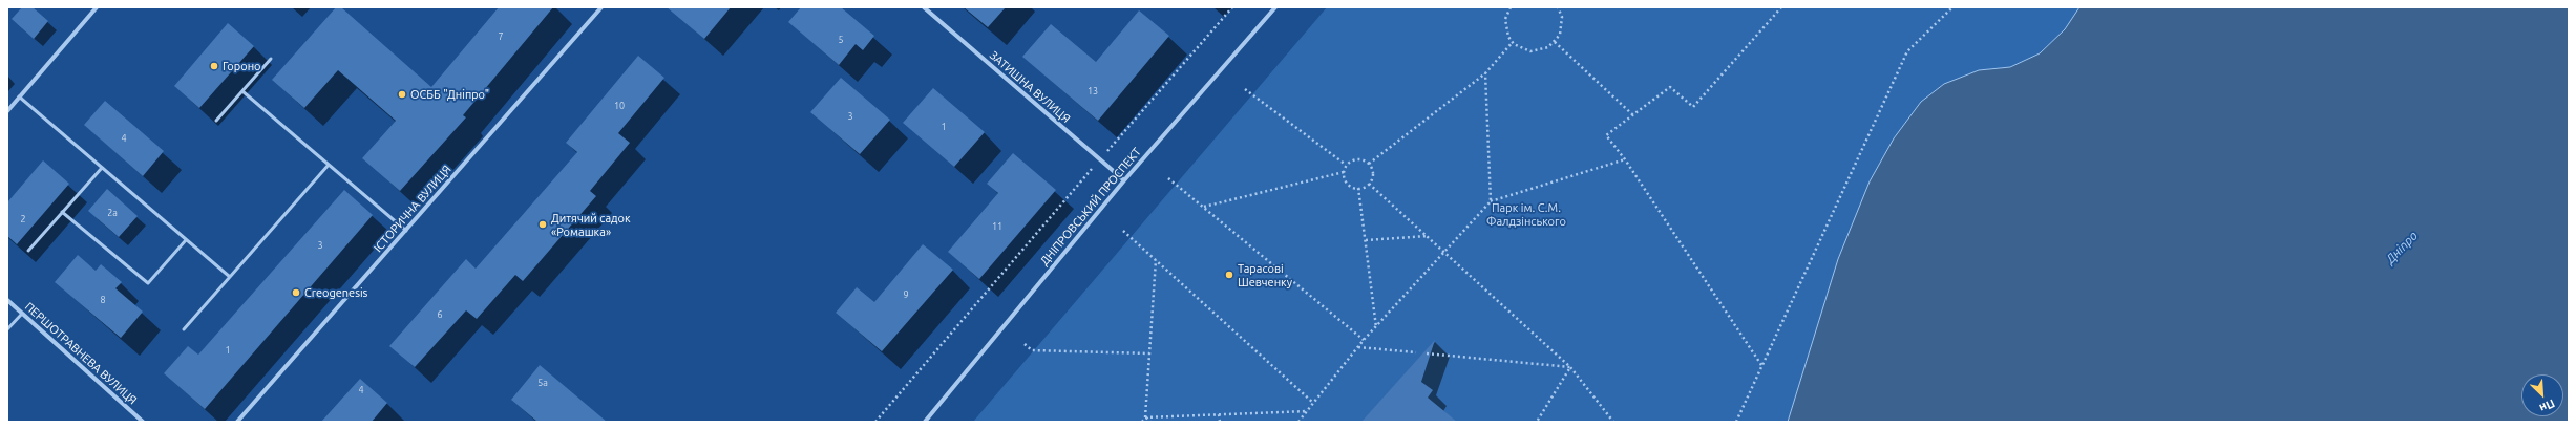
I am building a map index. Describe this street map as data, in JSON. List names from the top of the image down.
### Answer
{
  "streets": {
    "street": [
      "ЗАТИШНА ВУЛИЦЯ",
      "ДНІПРОВСЬКИЙ ПРОСПЕКТ",
      "ІСТОРИЧНА ВУЛИЦЯ",
      "ПЕРШОТРАВНЕВА ВУЛИЦЯ"
    ]
  },
  "crossings": [
    ["ЗАТИШНА ВУЛИЦЯ", "ДНІПРОВСЬКИЙ ПРОСПЕКТ"]
  ],
  "water": ["Дніпро"],
  "parks": ["Парк ім. С.М. Фалдзінського"],
  "places": [
    "Гороно",
    "ОСББ \"Днiпро\"",
    "Дитячий садок «Ромашка»",
    "Тарасові Шевченку",
    "Creogenesis"
  ],
  "house_numbers": [
    "7",
    "5",
    "13",
    "10",
    "3",
    "1",
    "4",
    "2а",
    "2",
    "11",
    "3",
    "9",
    "8",
    "6",
    "1",
    "5а",
    "4"
  ],
  "north": "bottom right"
}
